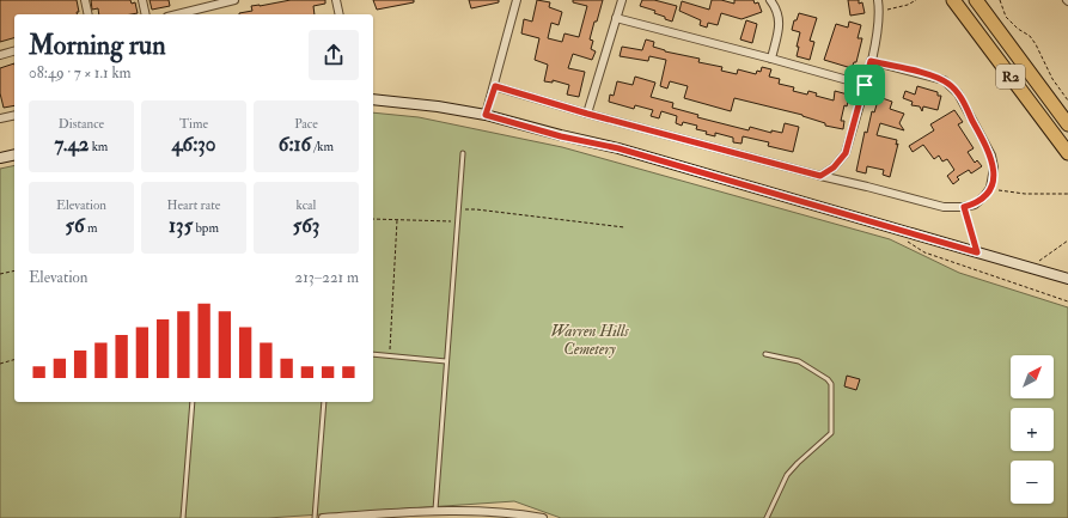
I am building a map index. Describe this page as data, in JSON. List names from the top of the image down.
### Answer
{
  "streets": {
    "highway": ["R2"]
  },
  "parks": ["Warren Hills Cemetery"],
  "north": "top right",
  "page": {
    "heading": ["Morning run", "08:49 · 7 × 1.1 km"],
    "stats": [
      ["Distance", "7.42 km"],
      ["Time", "46:30"],
      ["Pace", "6:16 /km"],
      ["Elevation", "56 m"],
      ["Heart rate", "135 bpm"],
      ["kcal", "563"]
    ],
    "chart": ["Elevation", "213–221 m"],
    "map_buttons": ["+", "−"]
  }
}
